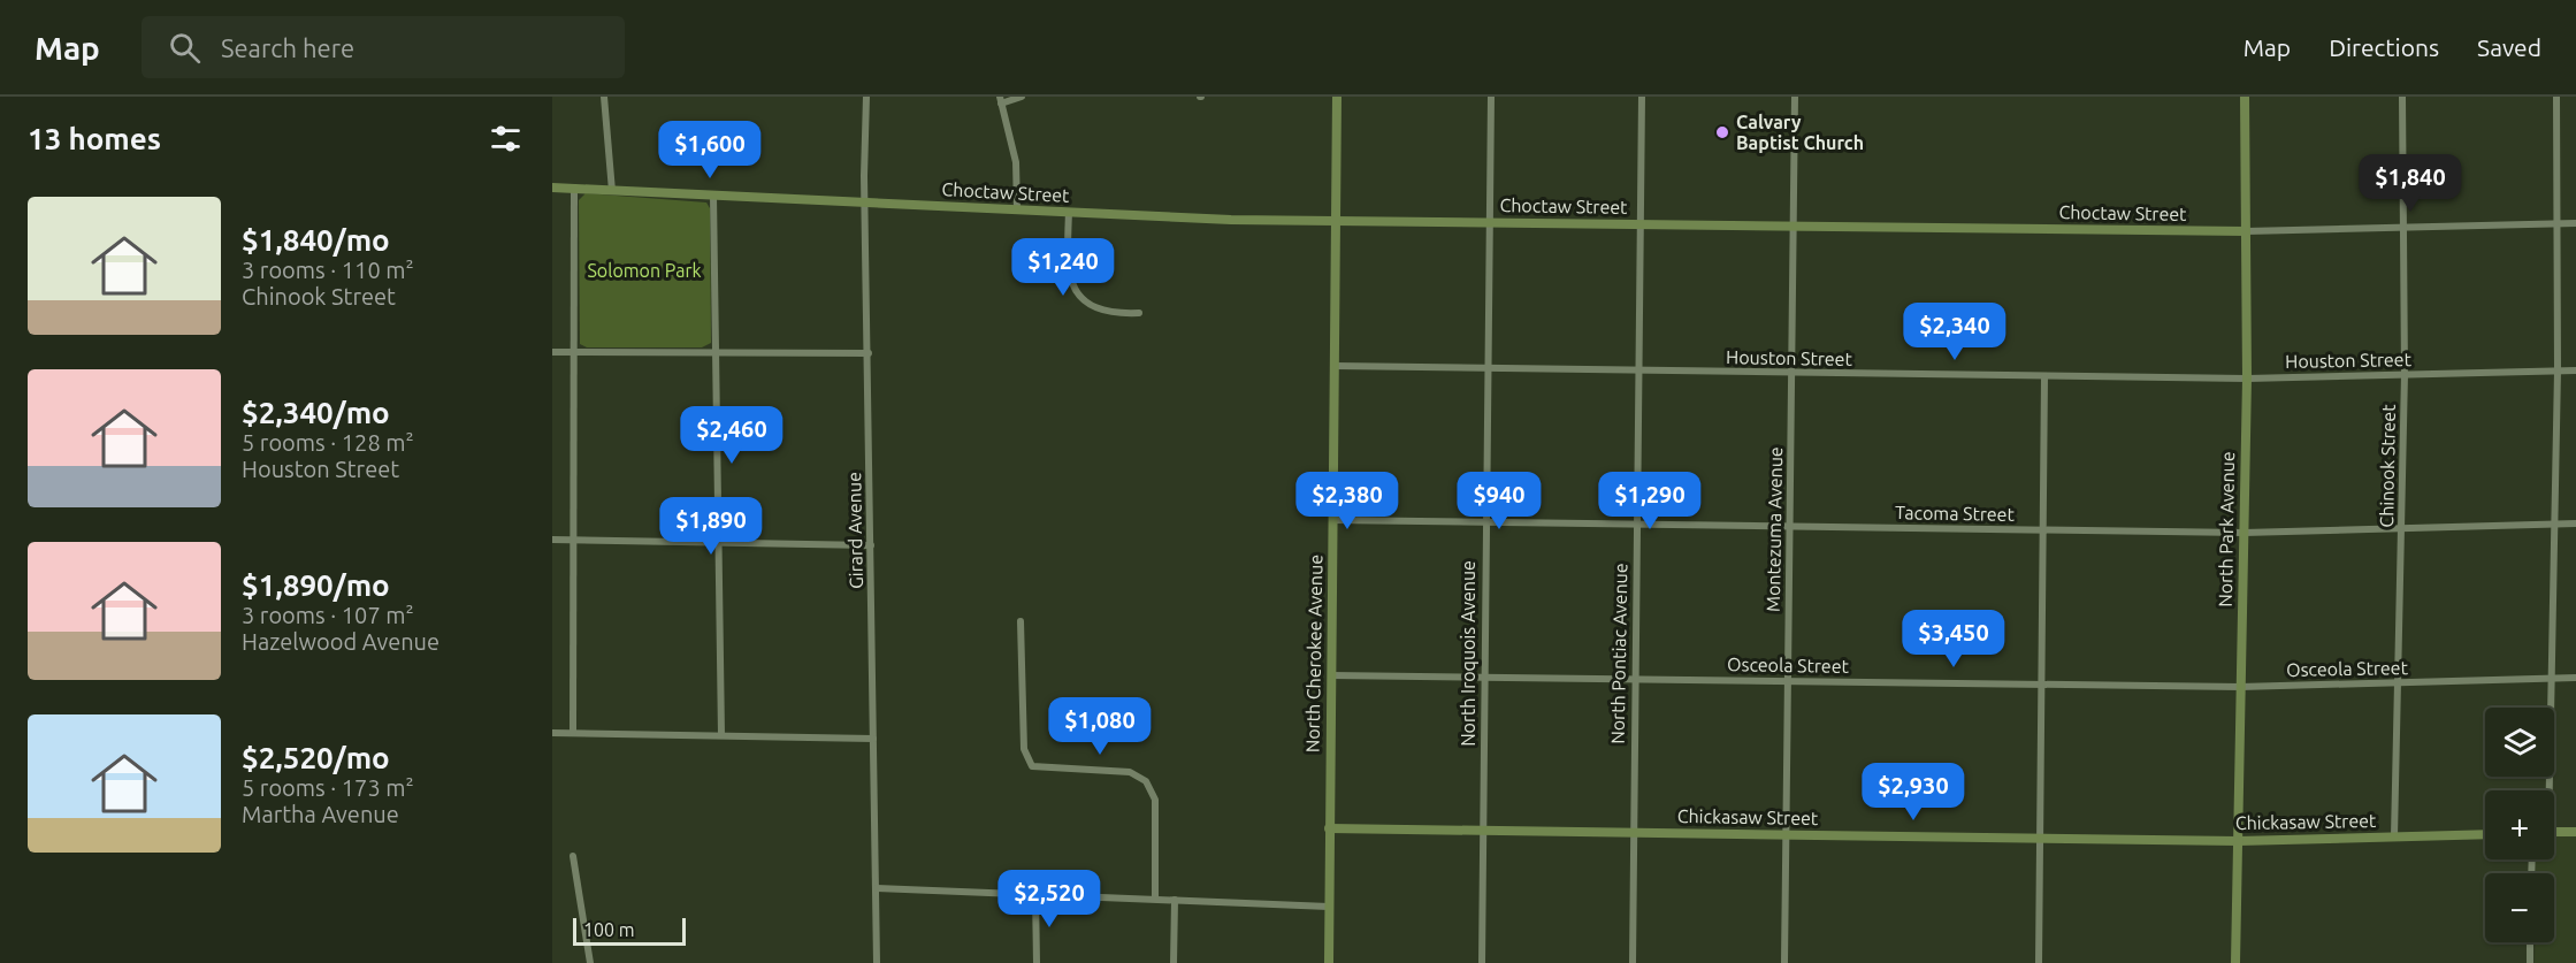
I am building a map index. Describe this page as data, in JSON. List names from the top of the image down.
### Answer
{
  "streets": {
    "street": [
      "Choctaw Street",
      "Houston Street",
      "Chinook Street",
      "Tacoma Street",
      "Montezuma Avenue",
      "North Park Avenue",
      "Girard Avenue",
      "North Cherokee Avenue",
      "North Iroquois Avenue",
      "North Pontiac Avenue",
      "Osceola Street",
      "Chickasaw Street"
    ]
  },
  "crossings": [
    ["Choctaw Street", "Chinook Street"],
    ["Choctaw Street", "Montezuma Avenue"],
    ["Choctaw Street", "North Park Avenue"],
    ["Choctaw Street", "Girard Avenue"],
    ["Choctaw Street", "North Cherokee Avenue"],
    ["Choctaw Street", "North Iroquois Avenue"],
    ["Choctaw Street", "North Pontiac Avenue"],
    ["Houston Street", "Chinook Street"],
    ["Houston Street", "Montezuma Avenue"],
    ["Houston Street", "North Park Avenue"],
    ["Houston Street", "North Cherokee Avenue"],
    ["Houston Street", "North Iroquois Avenue"],
    ["Houston Street", "North Pontiac Avenue"],
    ["Chinook Street", "Tacoma Street"],
    ["Chinook Street", "Osceola Street"],
    ["Chinook Street", "Chickasaw Street"],
    ["Tacoma Street", "Montezuma Avenue"],
    ["Tacoma Street", "North Park Avenue"],
    ["Tacoma Street", "North Cherokee Avenue"],
    ["Tacoma Street", "North Iroquois Avenue"],
    ["Tacoma Street", "North Pontiac Avenue"],
    ["Montezuma Avenue", "Osceola Street"],
    ["Montezuma Avenue", "Chickasaw Street"],
    ["North Park Avenue", "Osceola Street"],
    ["North Park Avenue", "Chickasaw Street"],
    ["North Cherokee Avenue", "Osceola Street"],
    ["North Cherokee Avenue", "Chickasaw Street"],
    ["North Iroquois Avenue", "Osceola Street"],
    ["North Iroquois Avenue", "Chickasaw Street"],
    ["North Pontiac Avenue", "Osceola Street"],
    ["North Pontiac Avenue", "Chickasaw Street"]
  ],
  "parks": ["Solomon Park"],
  "places": ["Calvary Baptist Church"],
  "scale_bar": "100 m",
  "page": {
    "header": "Map",
    "search": "Search here",
    "nav": ["Map", "Directions", "Saved"],
    "heading": "13 homes",
    "price": [
      "$1,600",
      "$1,840",
      "$1,240",
      "$2,340",
      "$2,460",
      "$2,380",
      "$940",
      "$1,290",
      "$1,890",
      "$3,450",
      "$1,080",
      "$2,930",
      "$2,520"
    ],
    "list": [
      {
        "name": "$1,840/mo",
        "note": "3 rooms · 110 m² · Chinook Street"
      },
      {
        "name": "$2,340/mo",
        "note": "5 rooms · 128 m² · Houston Street"
      },
      {
        "name": "$1,890/mo",
        "note": "3 rooms · 107 m² · Hazelwood Avenue"
      },
      {
        "name": "$2,520/mo",
        "note": "5 rooms · 173 m² · Martha Avenue"
      }
    ],
    "map_buttons": ["+", "−"],
    "scale": "100 m"
  }
}
